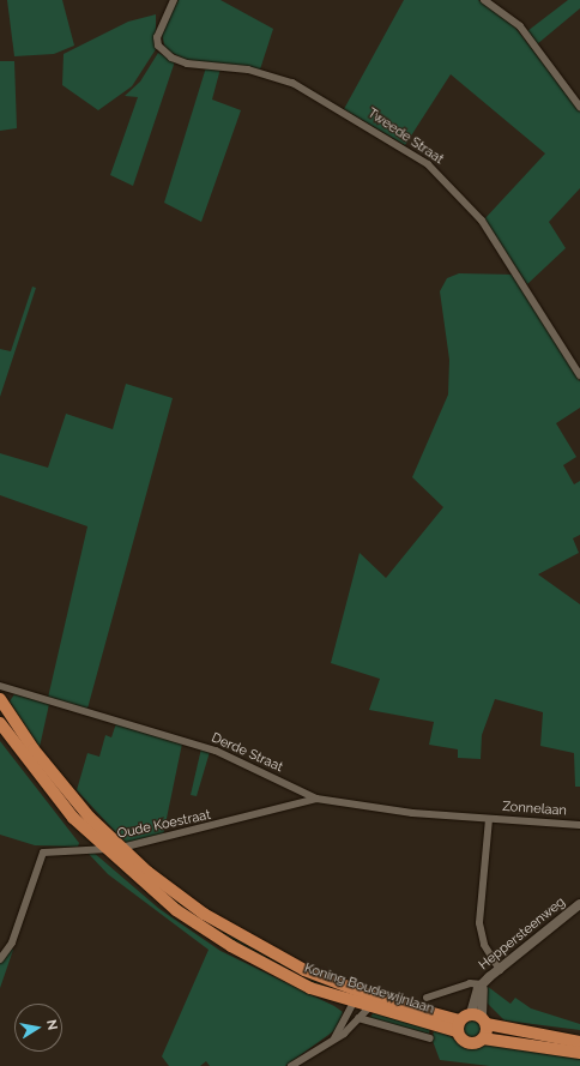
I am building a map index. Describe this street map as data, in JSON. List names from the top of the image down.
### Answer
{
  "streets": {
    "main road": ["Koning Boudewijnlaan"],
    "street": [
      "Tweede Straat",
      "Derde Straat",
      "Zonnelaan",
      "Oude Koestraat",
      "Heppersteenweg"
    ]
  },
  "crossings": [
    ["Derde Straat", "Zonnelaan"],
    ["Derde Straat", "Oude Koestraat"],
    ["Oude Koestraat", "Koning Boudewijnlaan"]
  ],
  "north": "right"
}
